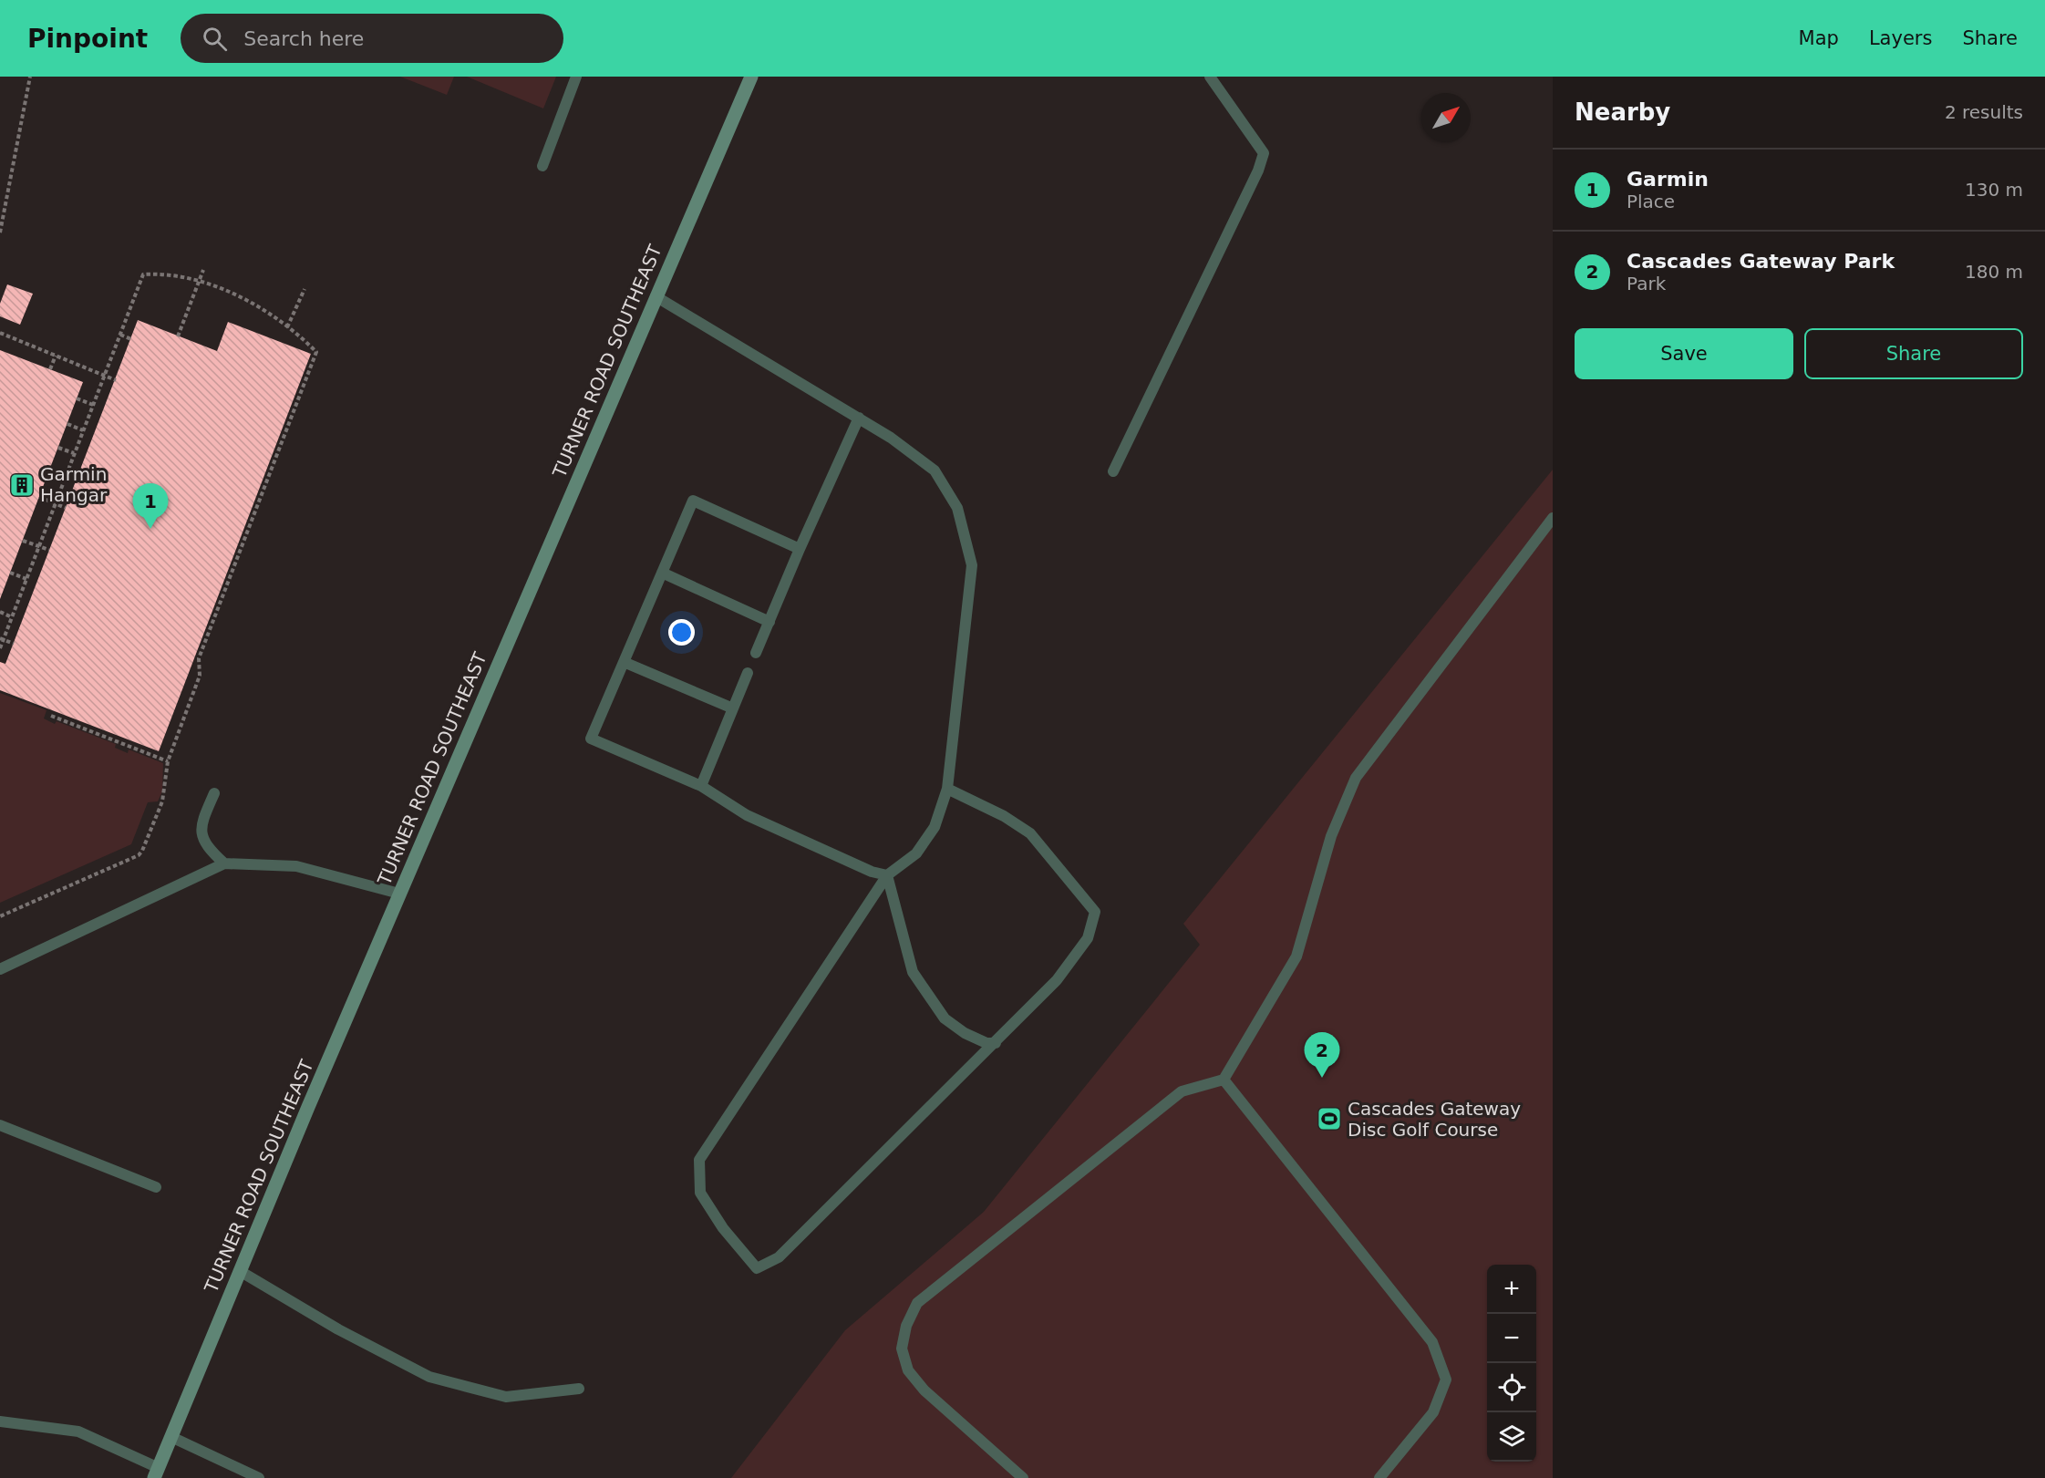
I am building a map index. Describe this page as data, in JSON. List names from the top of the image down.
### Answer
{
  "streets": {
    "main road": ["TURNER ROAD SOUTHEAST"]
  },
  "places": {
    "building": ["Garmin Hangar"],
    "sports": ["Cascades Gateway Disc Golf Course"]
  },
  "north": "top right",
  "page": {
    "header": "Pinpoint",
    "search": "Search here",
    "nav": ["Map", "Layers", "Share"],
    "heading": ["Nearby", "2 results"],
    "list": [
      {
        "mark": "1",
        "name": "Garmin",
        "note": "Place",
        "value": "130 m"
      },
      {
        "mark": "2",
        "name": "Cascades Gateway Park",
        "note": "Park",
        "value": "180 m"
      }
    ],
    "buttons": ["Save", "Share"],
    "pins": ["1", "2"],
    "map_buttons": ["+", "−"]
  }
}
